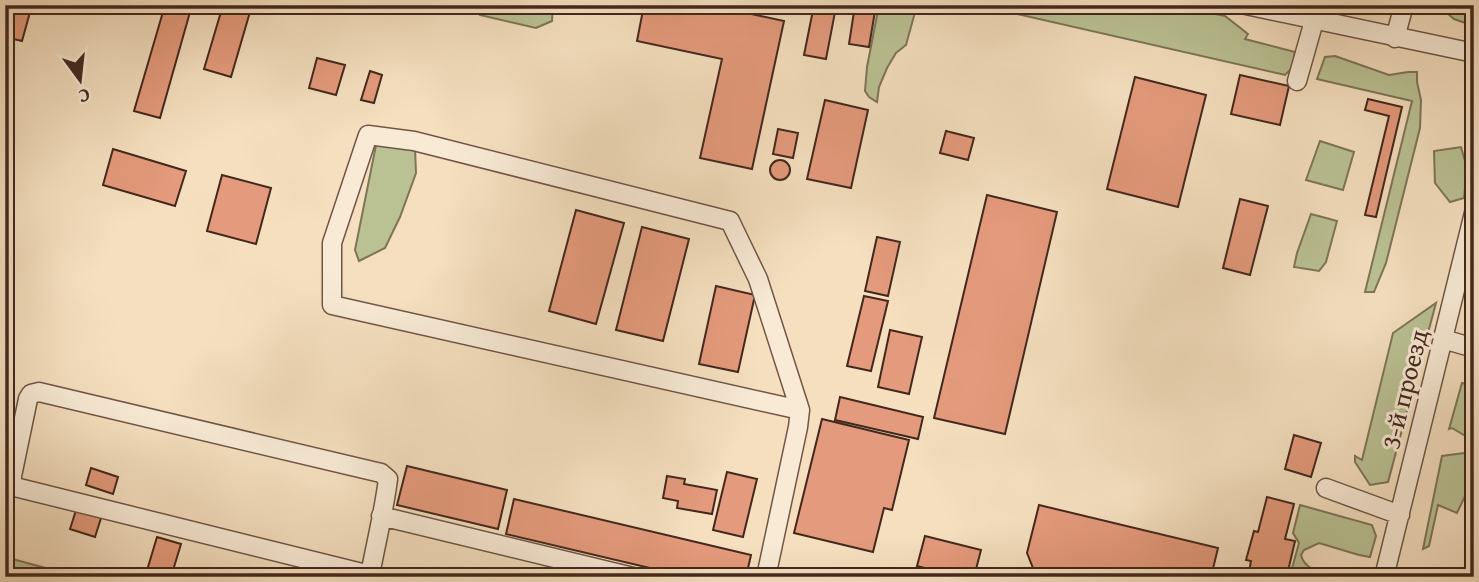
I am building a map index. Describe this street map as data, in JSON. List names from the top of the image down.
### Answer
{
  "streets": {
    "street": ["3-й проезд"]
  },
  "north": "bottom"
}
